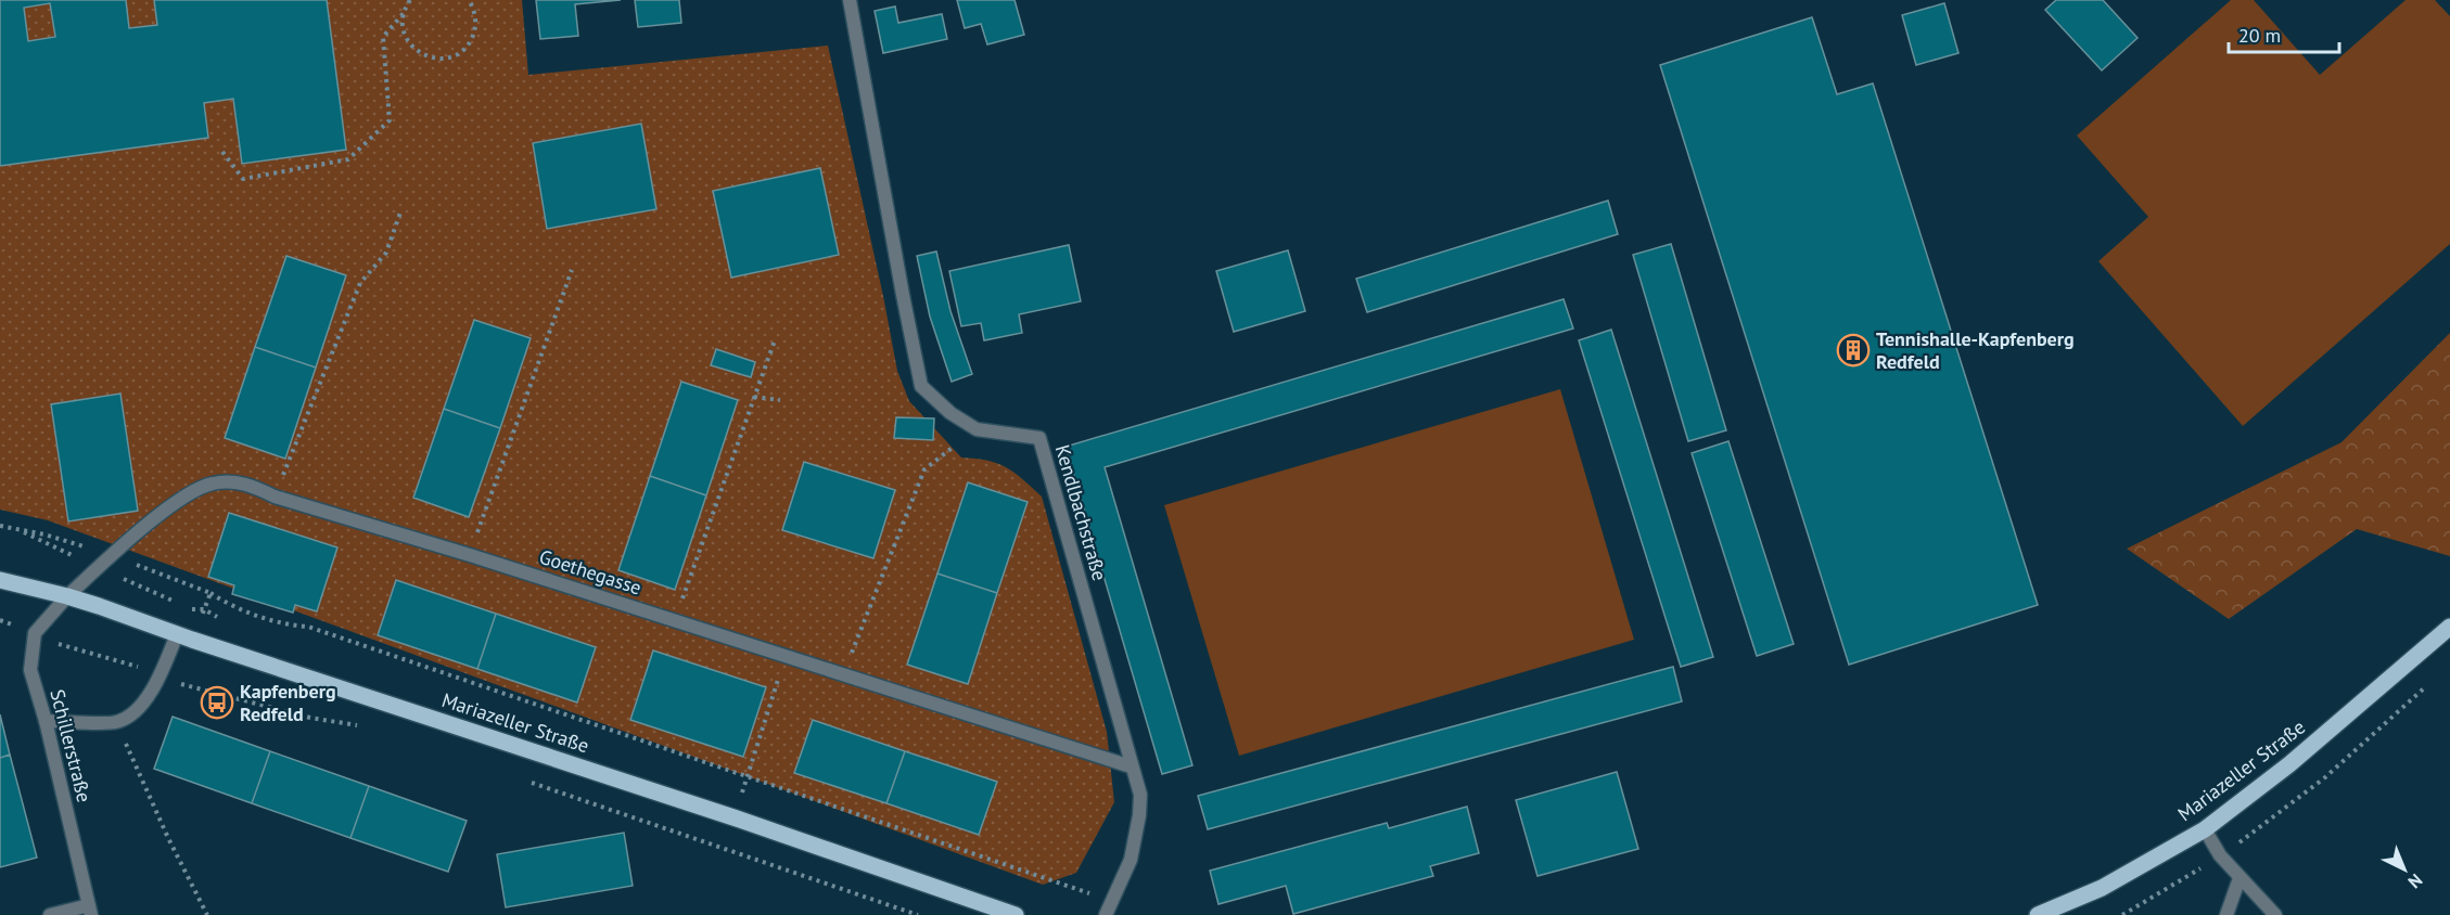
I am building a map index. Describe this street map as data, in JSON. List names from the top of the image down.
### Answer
{
  "streets": {
    "main road": ["Mariazeller Straße"],
    "street": ["Kendlbachstraße", "Goethegasse", "Schillerstraße"]
  },
  "crossings": [
    ["Kendlbachstraße", "Goethegasse"],
    ["Goethegasse", "Mariazeller Straße"]
  ],
  "places": {
    "building": ["Tennishalle-Kapfenberg Redfeld"],
    "bus stop": ["Kapfenberg Redfeld"]
  },
  "scale_bar": "20 m",
  "north": "bottom right"
}
